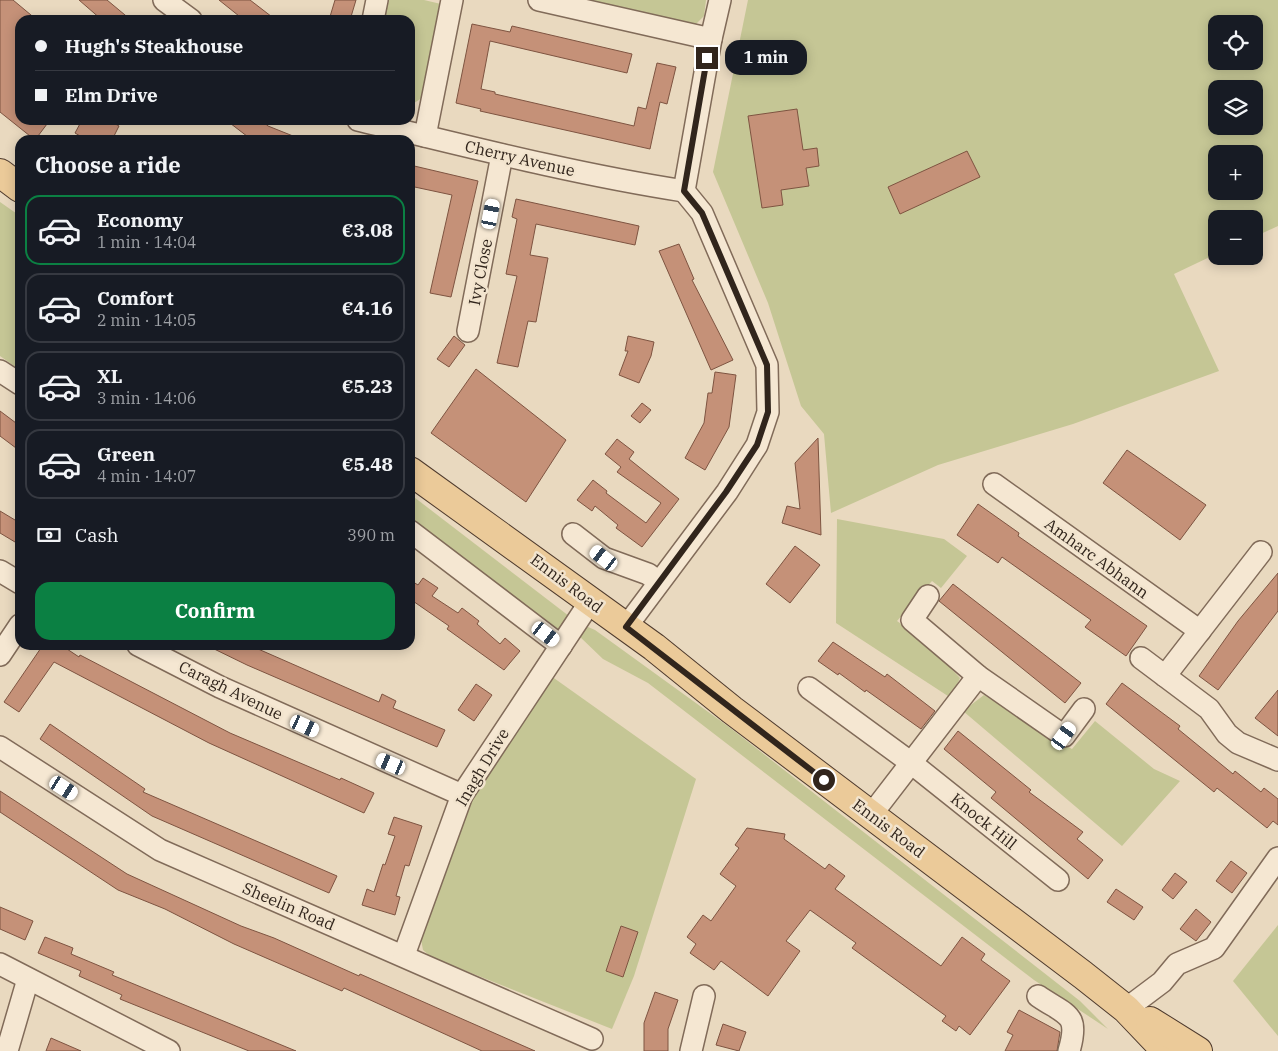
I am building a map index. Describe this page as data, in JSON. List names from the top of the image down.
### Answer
{
  "streets": {
    "main road": ["Ennis Road"],
    "street": [
      "Cherry Avenue",
      "Ivy Close",
      "Amharc Abhann",
      "Caragh Avenue",
      "Inagh Drive",
      "Knock Hill",
      "Sheelin Road"
    ]
  },
  "crossings": [
    ["Cherry Avenue", "Ivy Close"],
    ["Ennis Road", "Inagh Drive"],
    ["Caragh Avenue", "Inagh Drive"],
    ["Inagh Drive", "Sheelin Road"]
  ],
  "page": {
    "map_buttons": ["+", "−"],
    "banner": ["Hugh's Steakhouse", "Elm Drive"],
    "bubble": "1 min",
    "heading": "Choose a ride",
    "list": [
      {
        "name": "Economy",
        "note": "1 min · 14:04",
        "value": "€3.08"
      },
      {
        "name": "Comfort",
        "note": "2 min · 14:05",
        "value": "€4.16"
      },
      {
        "name": "XL",
        "note": "3 min · 14:06",
        "value": "€5.23"
      },
      {
        "name": "Green",
        "note": "4 min · 14:07",
        "value": "€5.48"
      }
    ],
    "pay": ["Cash", "390 m"],
    "buttons": "Confirm"
  }
}
